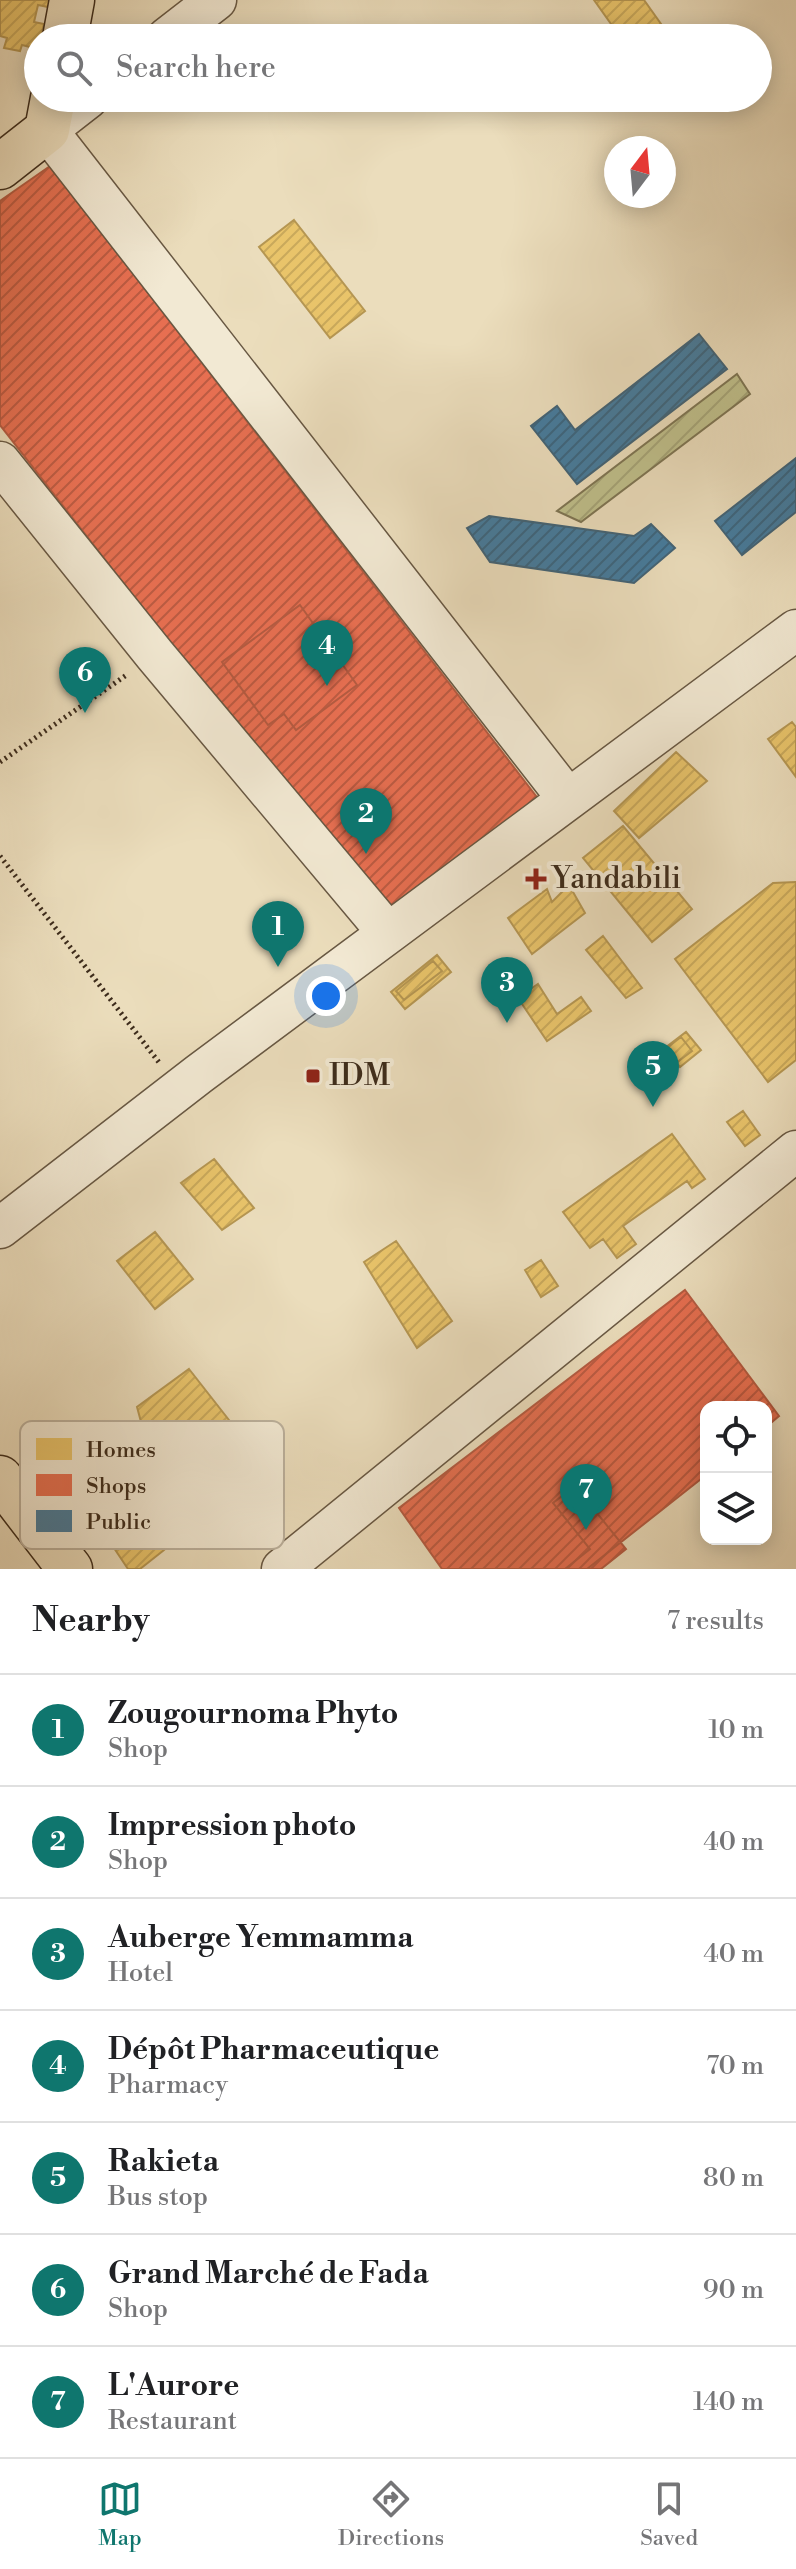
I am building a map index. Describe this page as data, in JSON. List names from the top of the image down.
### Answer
{
  "places": {
    "health": ["Yandabili"],
    "transit": ["IDM"]
  },
  "legend": ["Homes", "Shops", "Public"],
  "north": "top",
  "page": {
    "search": "Search here",
    "pins": [
      "4",
      "6",
      "2",
      "1",
      "3",
      "5",
      "7"
    ],
    "heading": ["Nearby", "7 results"],
    "list": [
      {
        "mark": "1",
        "name": "Zougournoma Phyto",
        "note": "Shop",
        "value": "10 m"
      },
      {
        "mark": "2",
        "name": "Impression photo",
        "note": "Shop",
        "value": "40 m"
      },
      {
        "mark": "3",
        "name": "Auberge Yemmamma",
        "note": "Hotel",
        "value": "40 m"
      },
      {
        "mark": "4",
        "name": "Dépôt Pharmaceutique",
        "note": "Pharmacy",
        "value": "70 m"
      },
      {
        "mark": "5",
        "name": "Rakieta",
        "note": "Bus stop",
        "value": "80 m"
      },
      {
        "mark": "6",
        "name": "Grand Marché de Fada",
        "note": "Shop",
        "value": "90 m"
      },
      {
        "mark": "7",
        "name": "L'Aurore",
        "note": "Restaurant",
        "value": "140 m"
      }
    ],
    "nav": ["Map", "Directions", "Saved"]
  }
}
